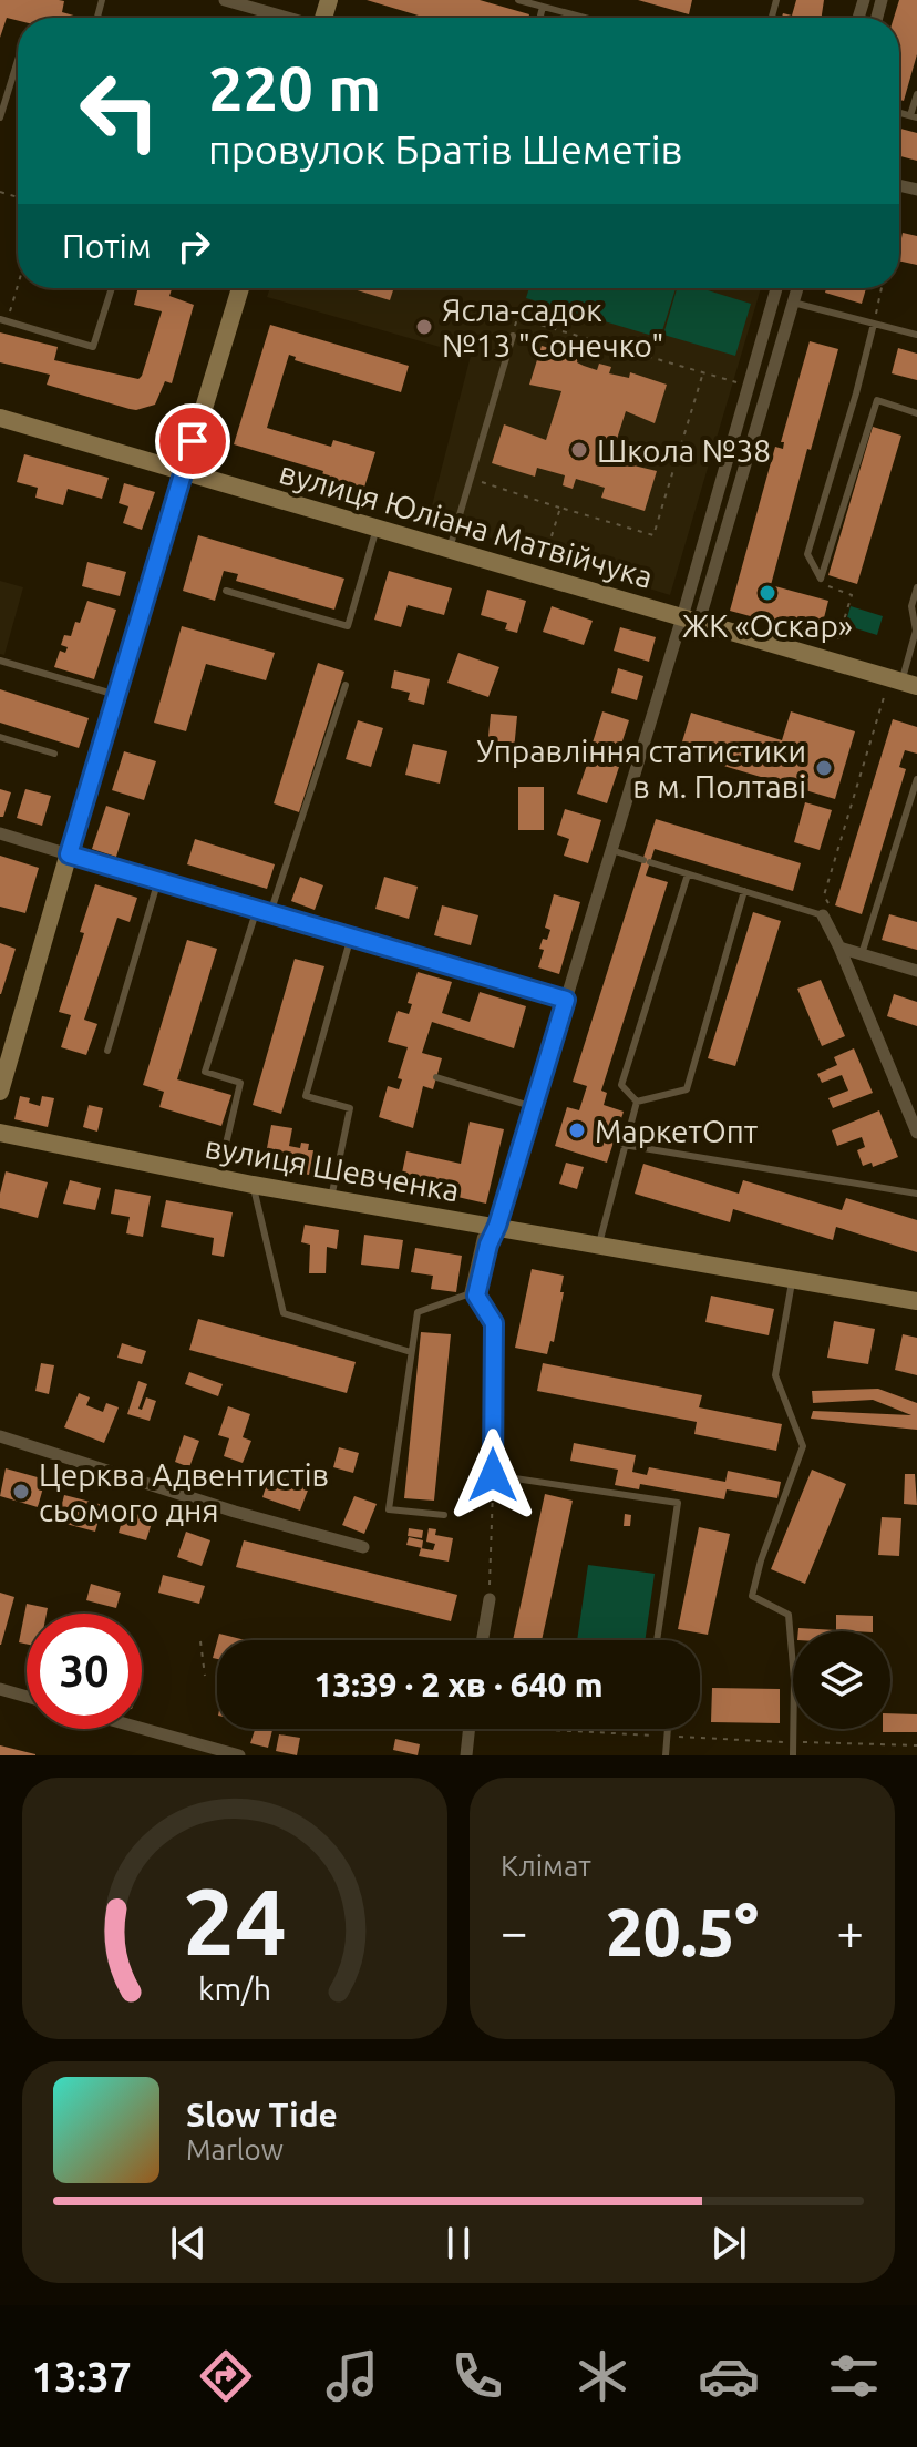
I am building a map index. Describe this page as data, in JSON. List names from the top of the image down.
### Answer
{
  "streets": {
    "street": ["вулиця Юліана Матвійчука", "вулиця Шевченка"]
  },
  "places": [
    "Ясла-садок №13 \"Сонечко\"",
    "Школа №38",
    "ЖК «Оскар»",
    "Управління статистики в м. Полтаві",
    "МаркетОпт",
    "Церква Адвентистів сьомого дня"
  ],
  "page": {
    "turn": ["220 m", "провулок Братів Шеметів"],
    "then": "Потім",
    "limit": "30",
    "trip": "13:39 · 2 хв · 640 m",
    "tile": "Клімат",
    "heat": ["−", "20.5°", "+"],
    "song": ["Slow Tide", "Marlow"],
    "tabs": "13:37",
    "gauge": ["24", "km/h"]
  }
}
